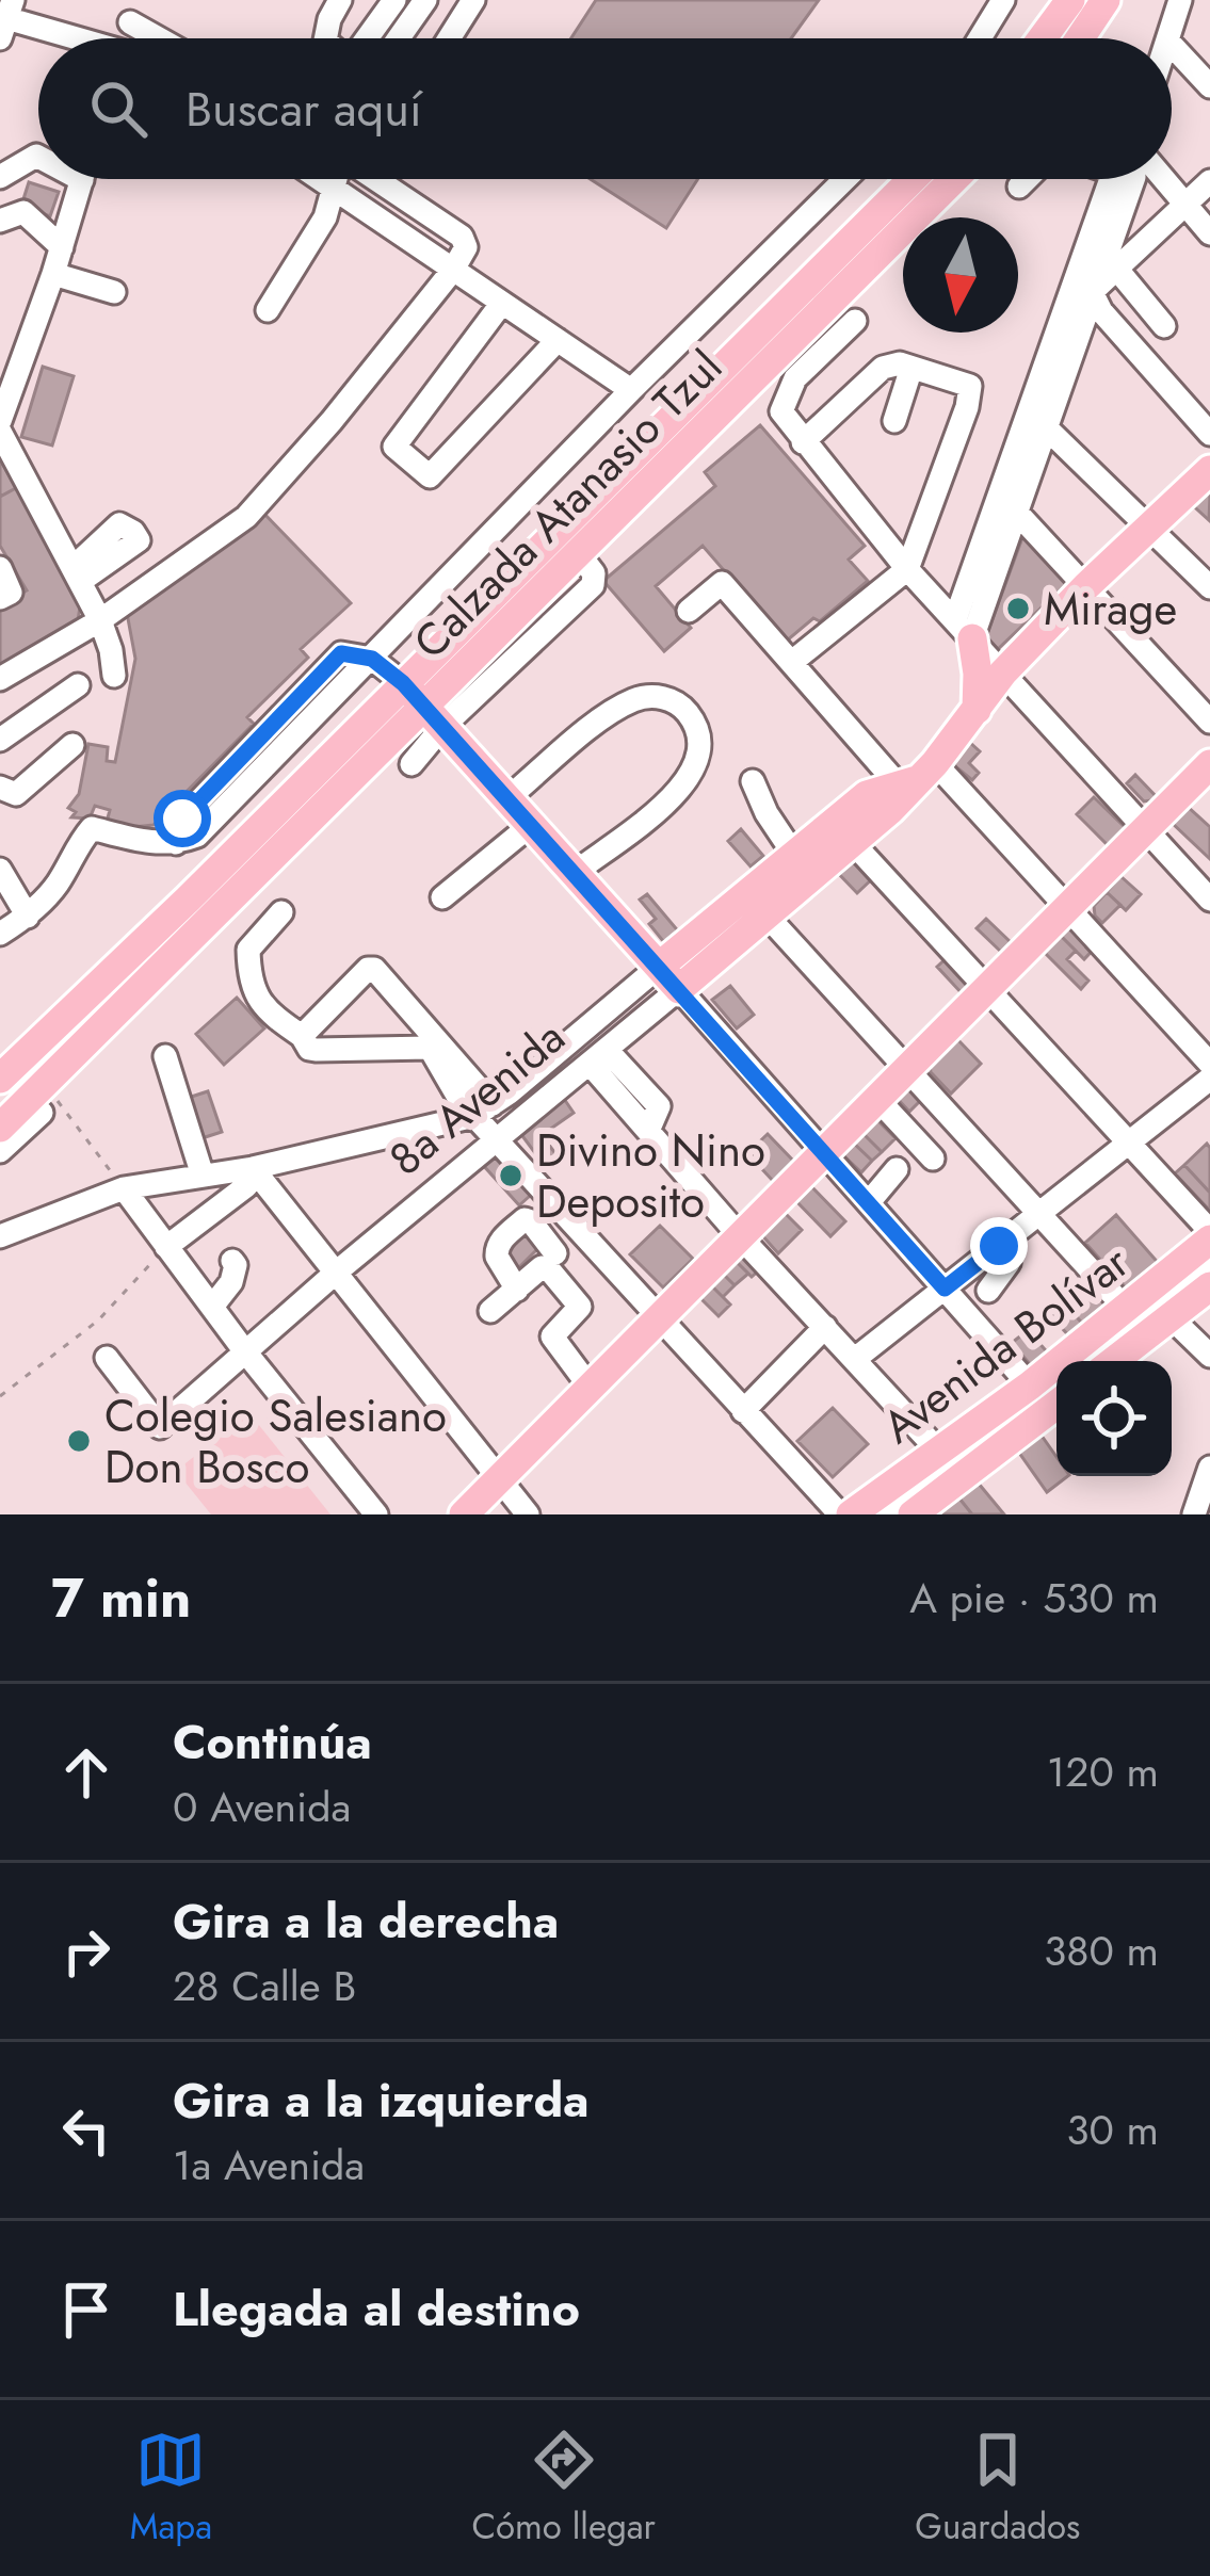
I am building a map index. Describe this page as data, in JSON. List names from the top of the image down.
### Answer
{
  "streets": {
    "main road": ["Calzada Atanasio Tzul", "8a Avenida", "Avenida Bolívar"]
  },
  "places": ["Mirage", "Divino Nino Deposito", "Colegio Salesiano Don Bosco"],
  "north": "bottom",
  "page": {
    "search": "Buscar aquí",
    "heading": ["7 min", "A pie · 530 m"],
    "list": [
      ["Continúa", "0 Avenida", "120 m"],
      ["Gira a la derecha", "28 Calle B", "380 m"],
      ["Gira a la izquierda", "1a Avenida", "30 m"],
      "Llegada al destino"
    ],
    "nav": ["Mapa", "Cómo llegar", "Guardados"]
  }
}
